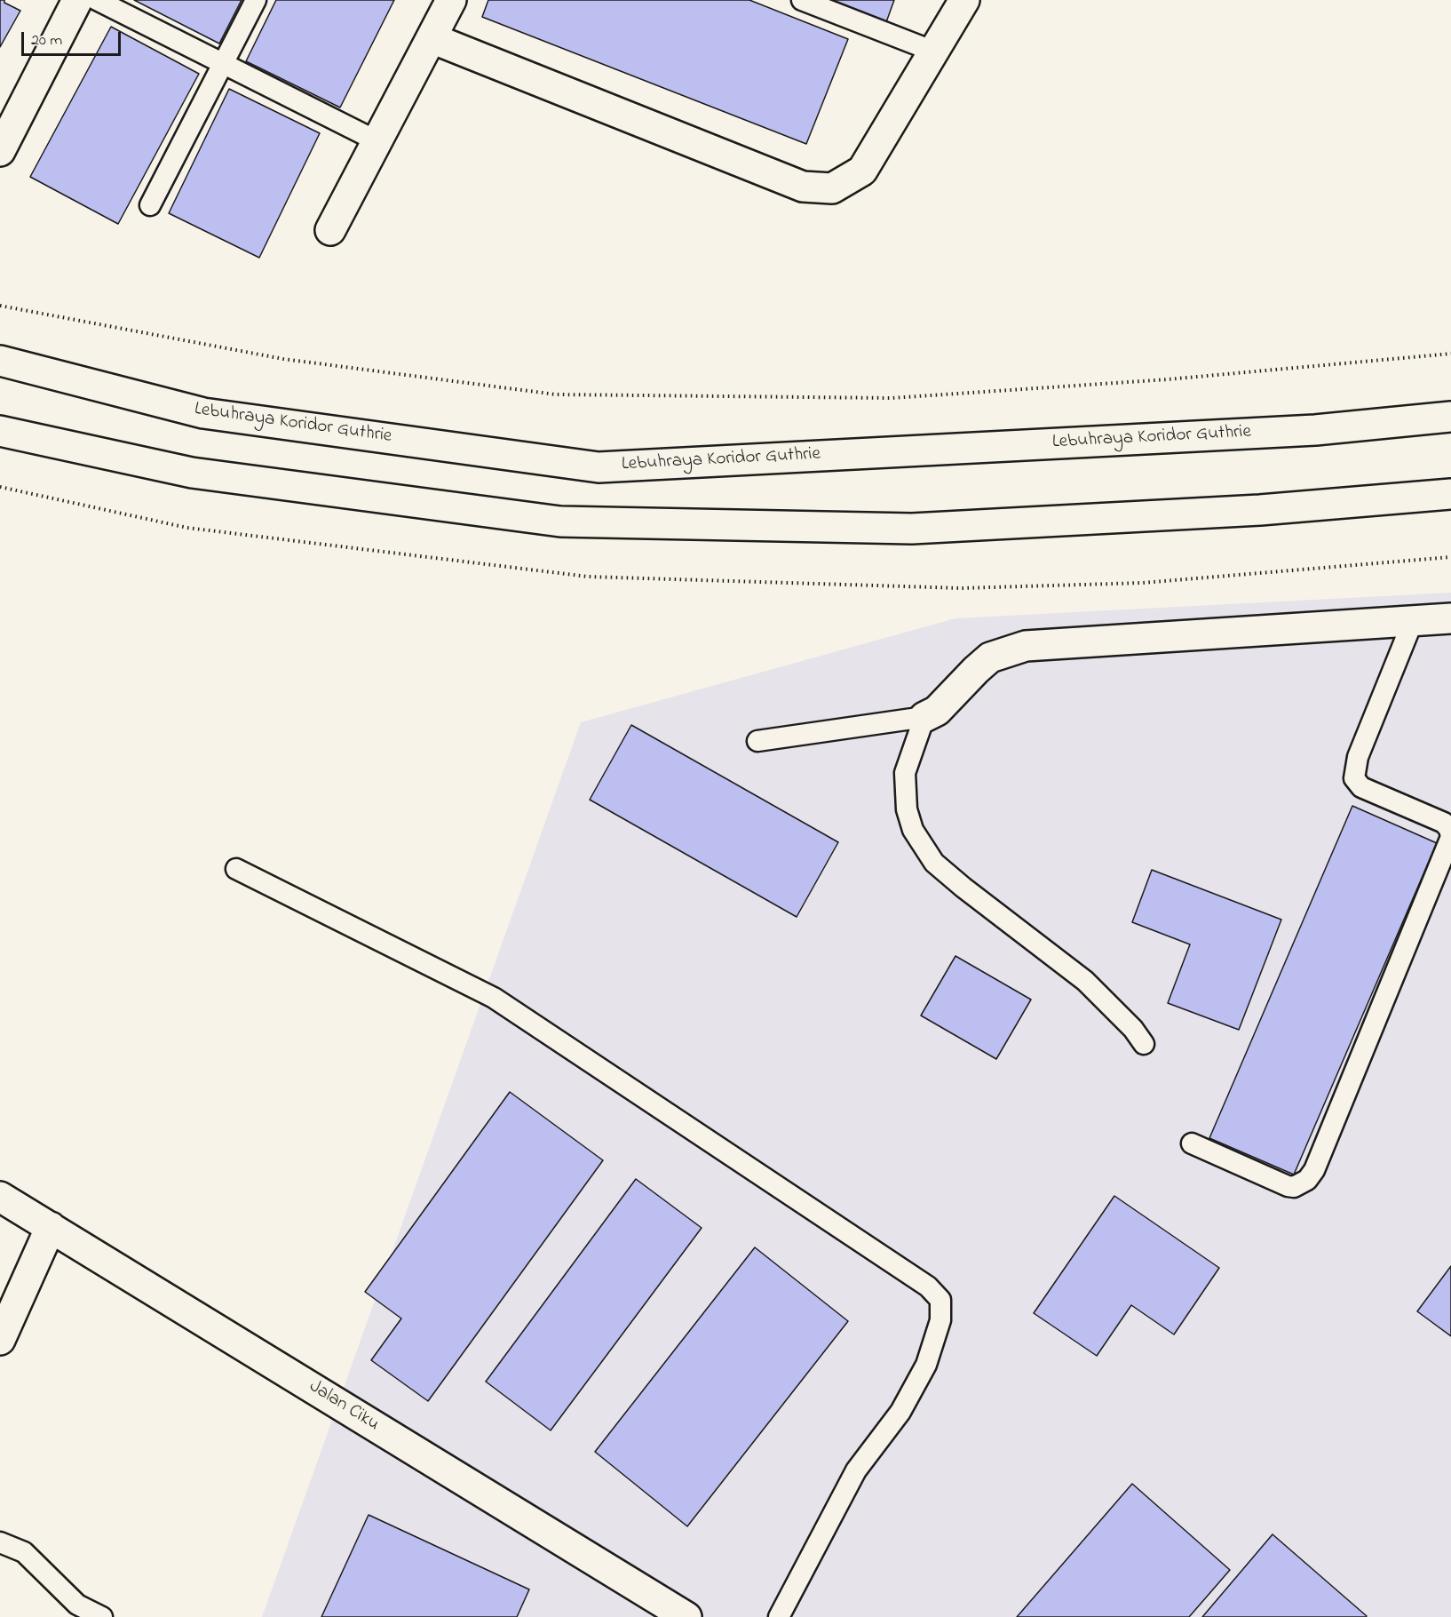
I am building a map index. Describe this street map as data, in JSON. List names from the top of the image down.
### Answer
{
  "streets": {
    "main road": ["Lebuhraya Koridor Guthrie", "Jalan Ciku"]
  },
  "scale_bar": "20 m"
}
